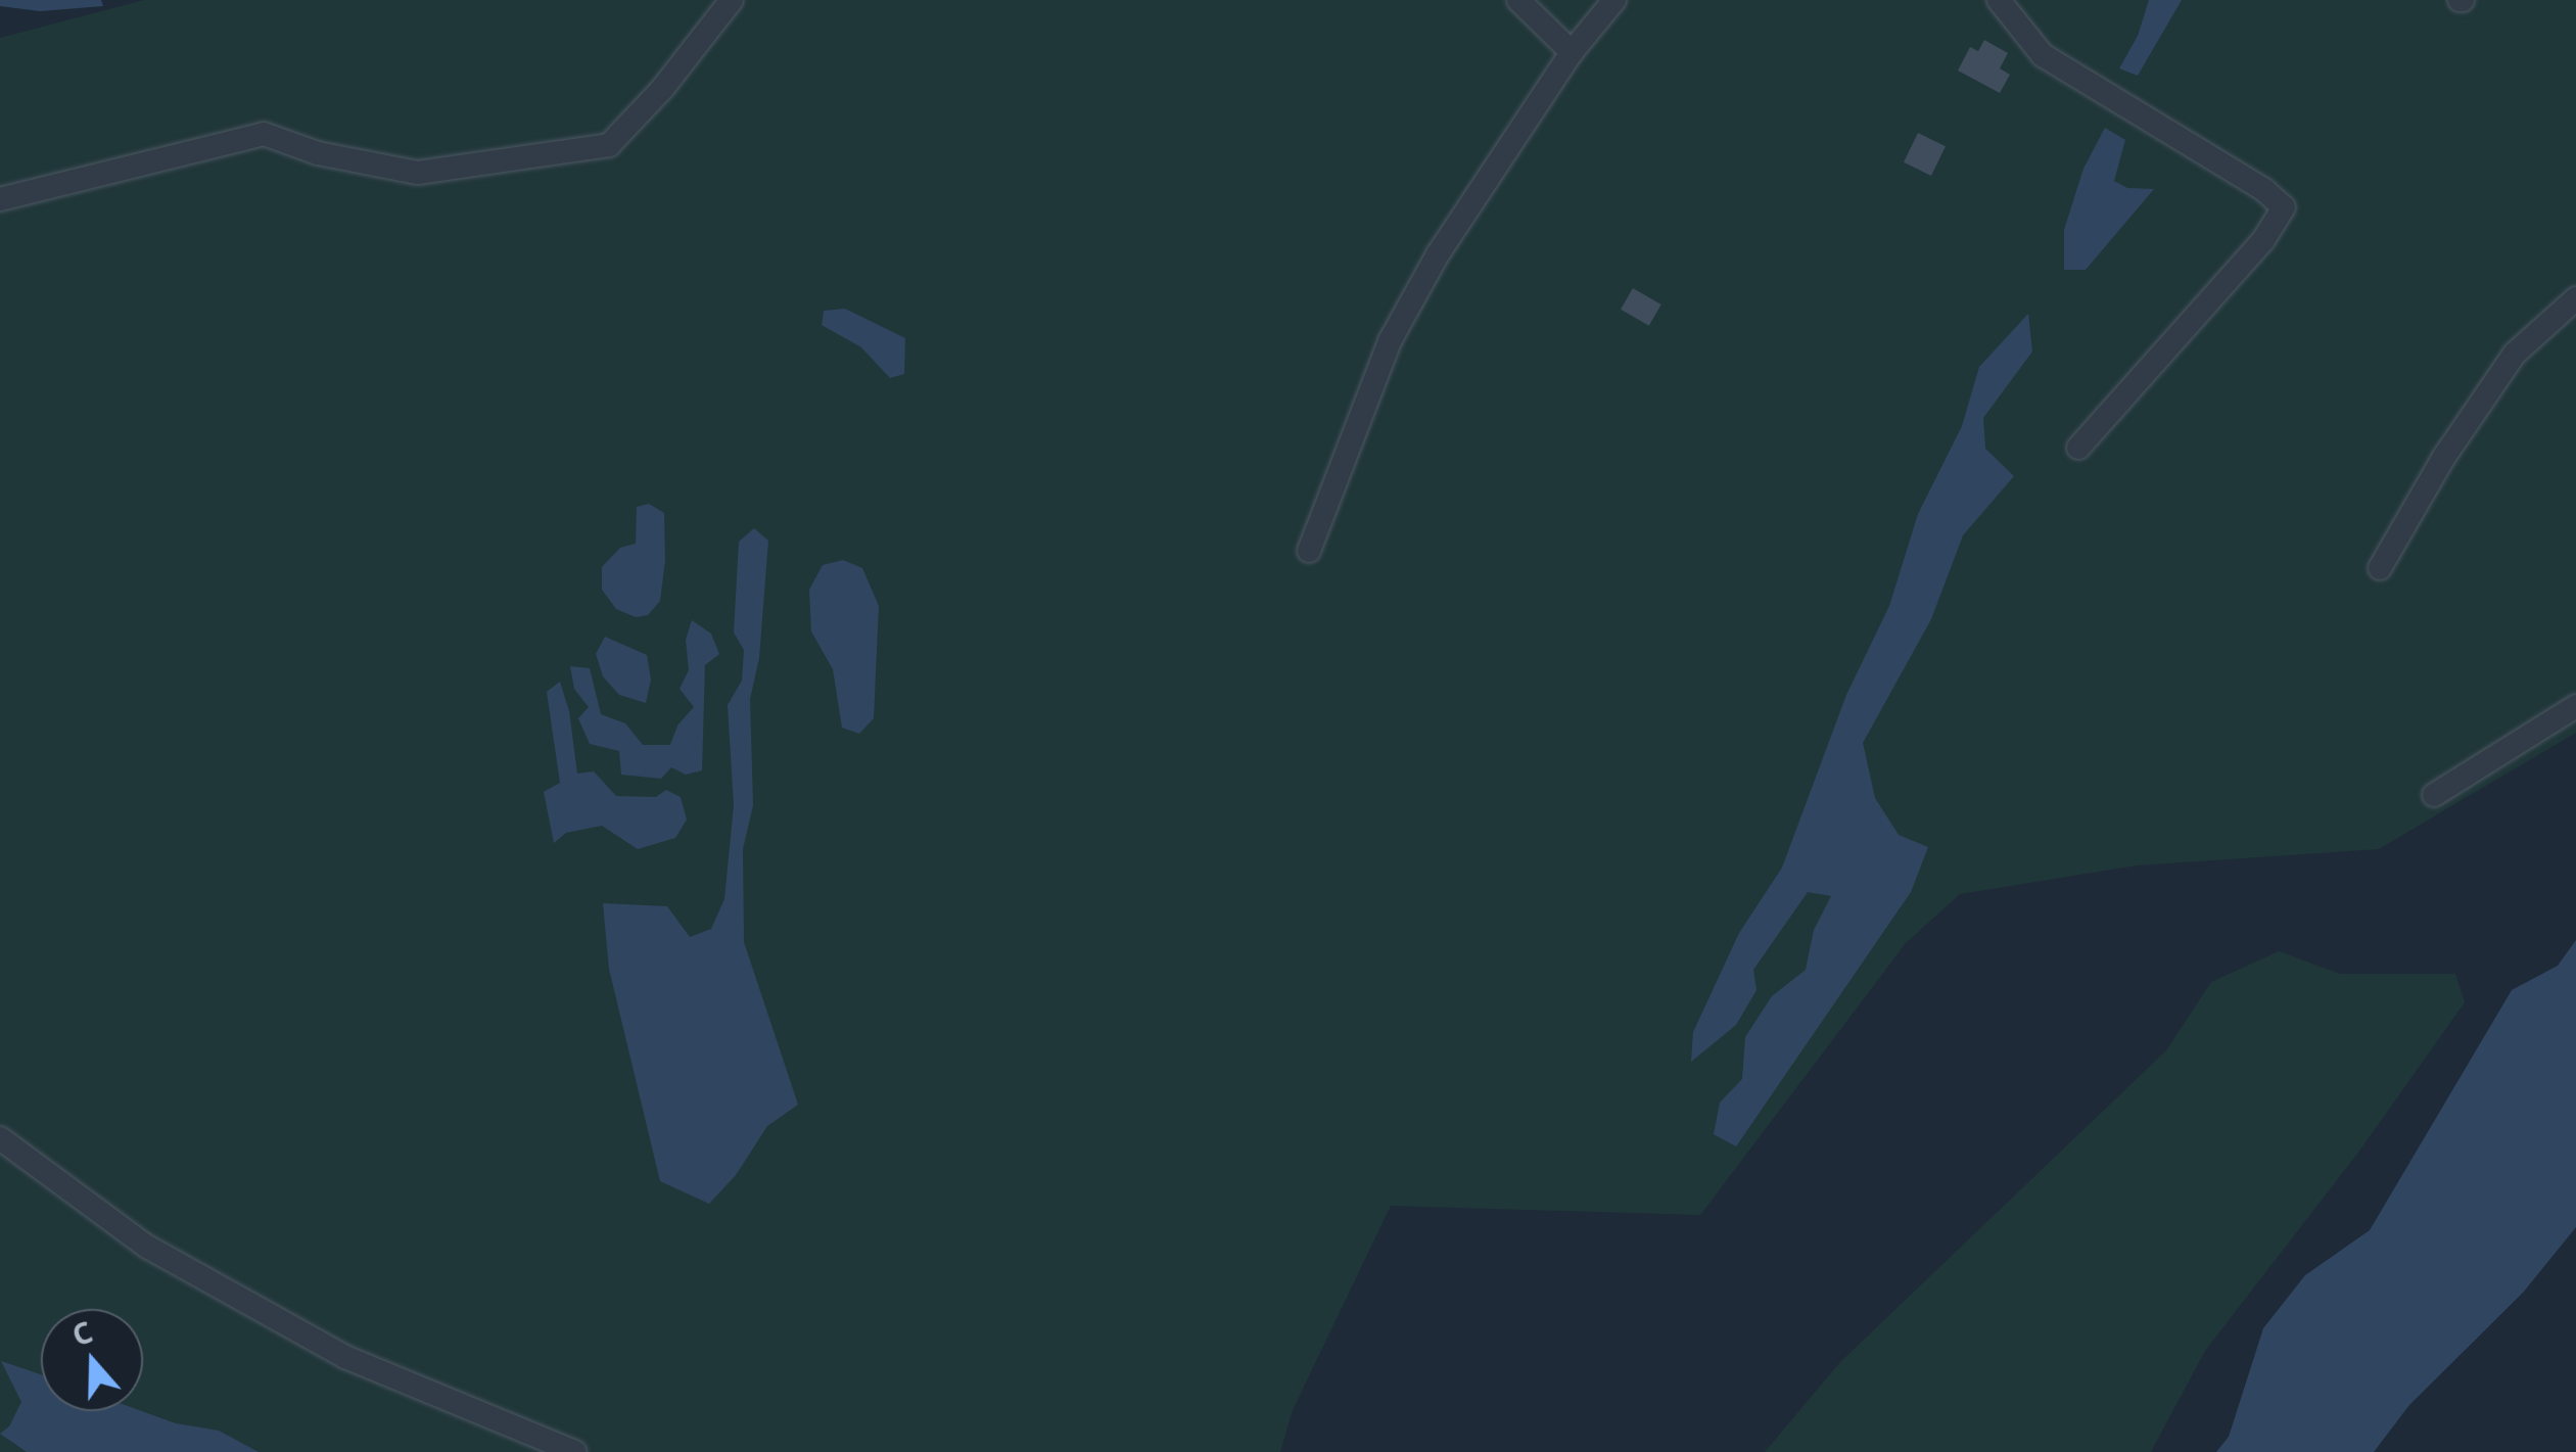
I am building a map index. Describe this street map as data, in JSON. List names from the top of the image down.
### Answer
{
  "north": "top"
}
